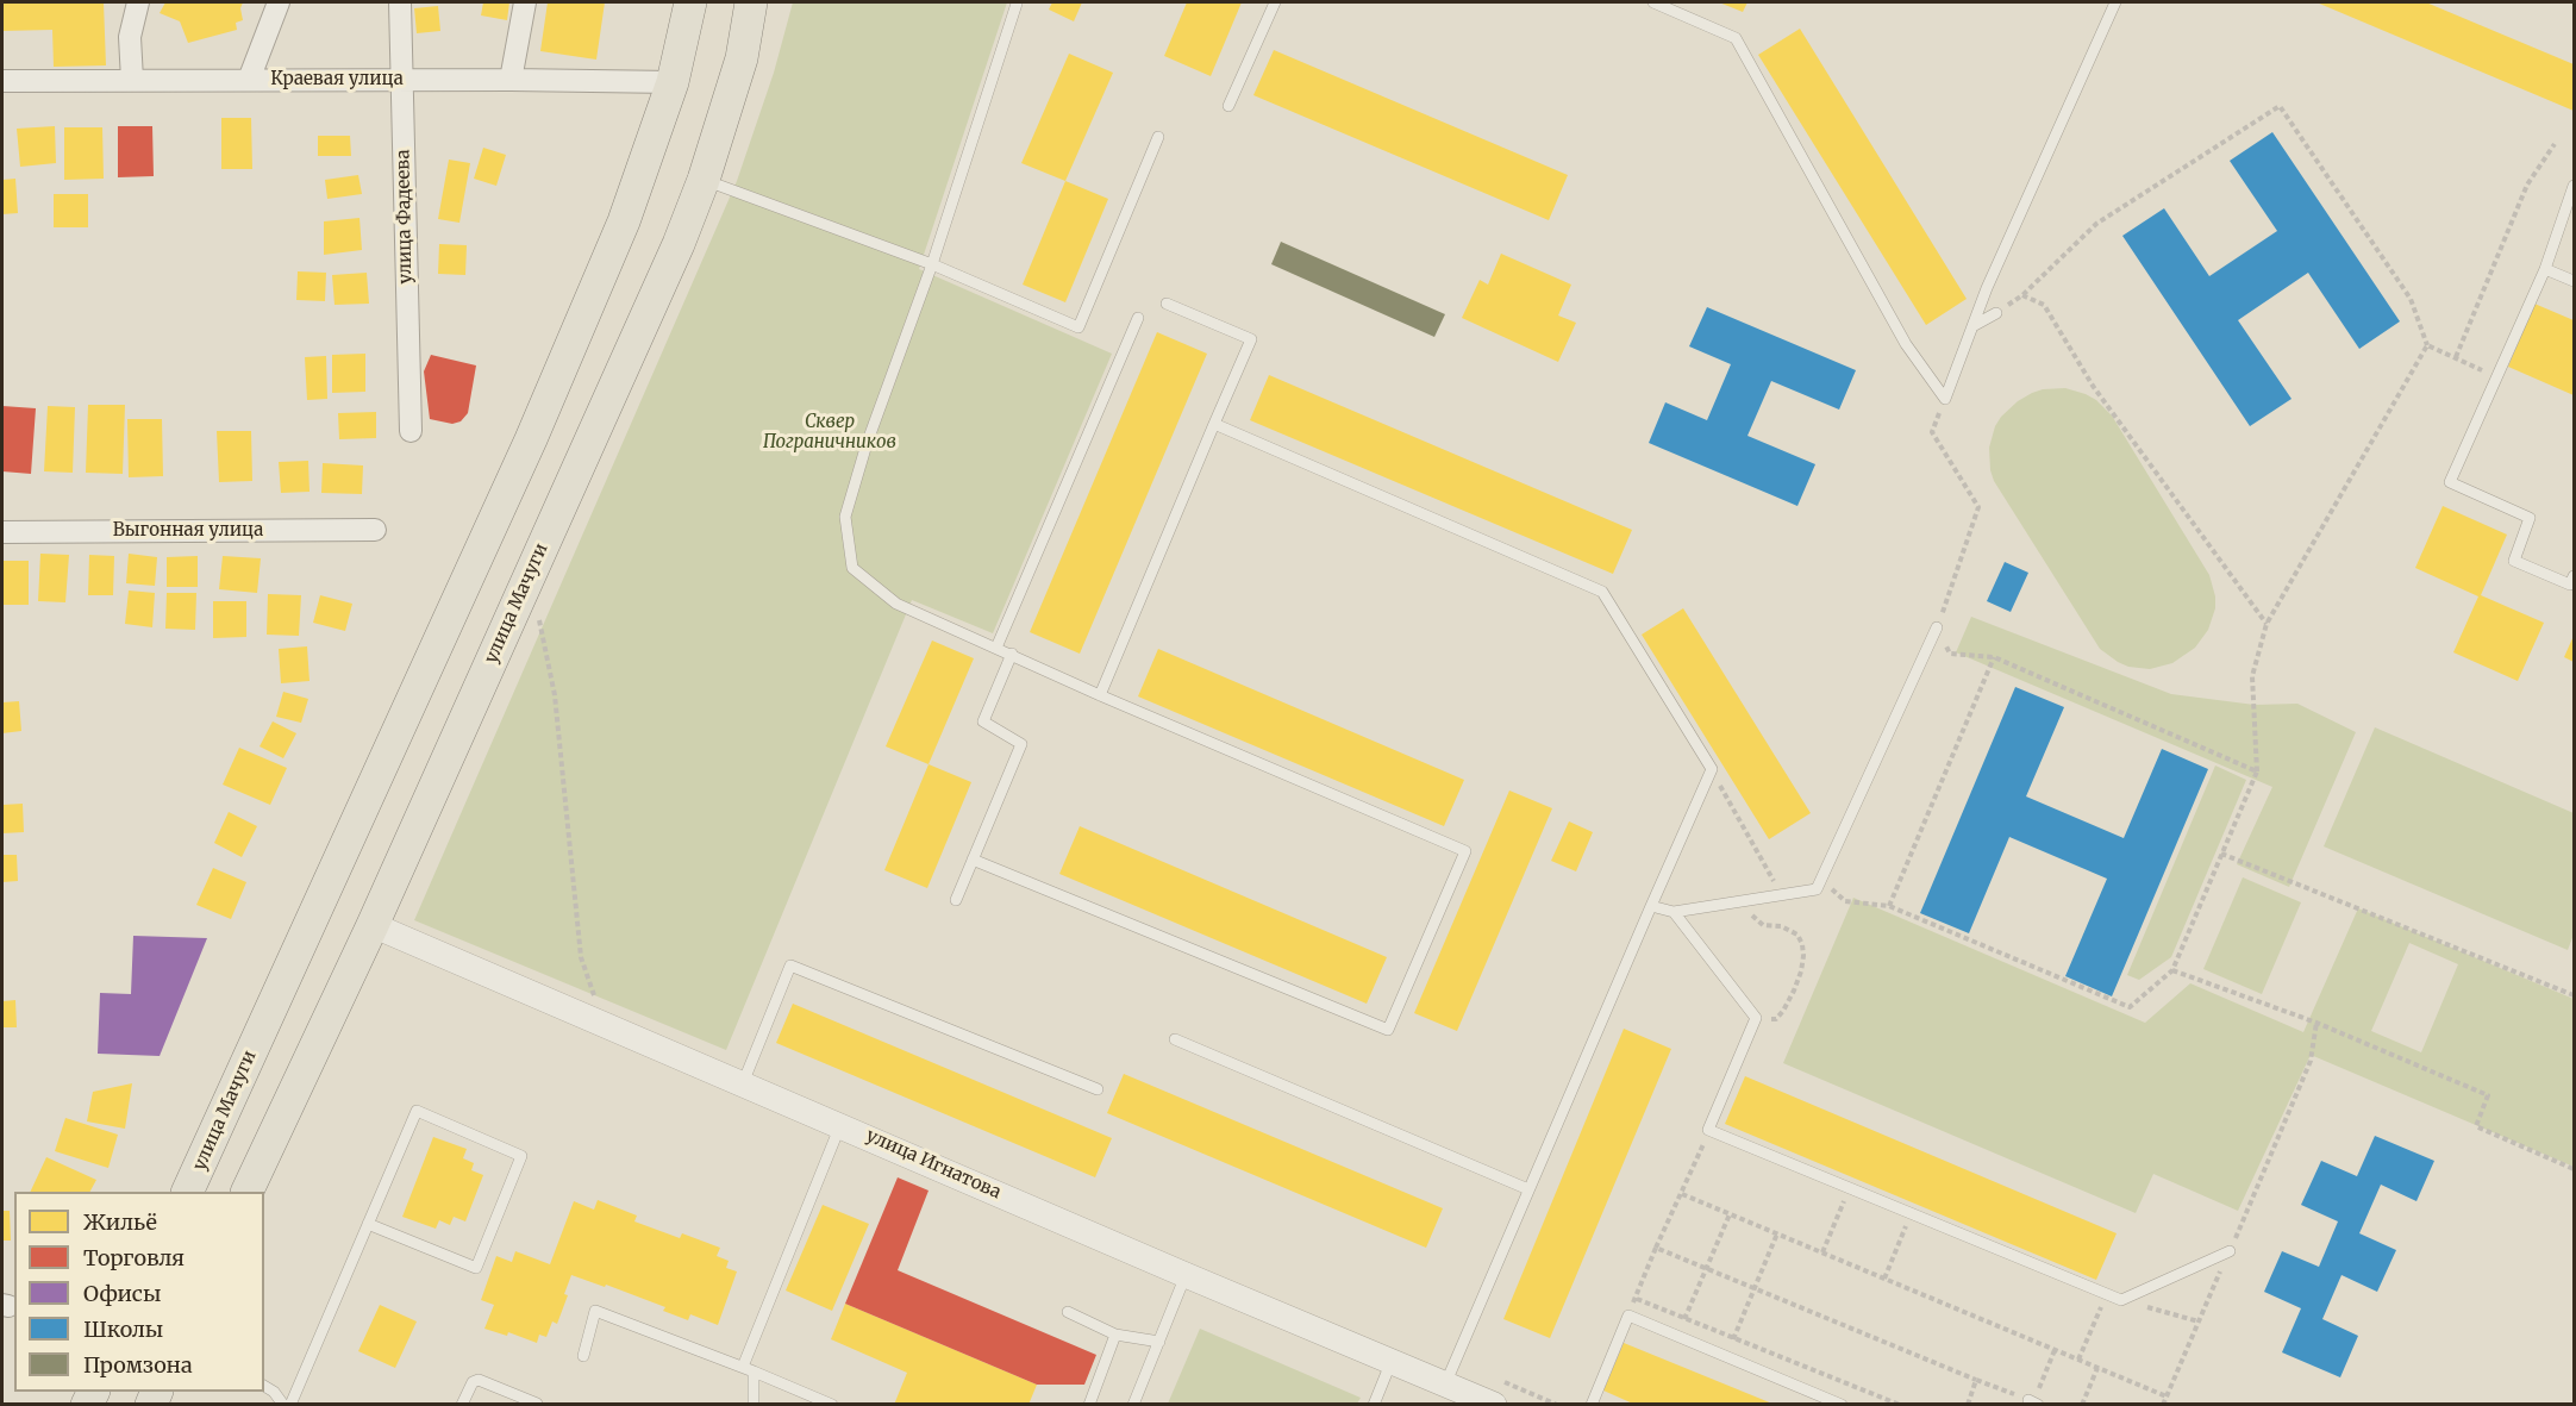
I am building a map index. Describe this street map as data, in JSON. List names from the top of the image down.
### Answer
{
  "streets": {
    "main road": ["улица Мачуги"],
    "street": [
      "Краевая улица",
      "улица Фадеева",
      "Выгонная улица",
      "улица Игнатова"
    ]
  },
  "crossings": [
    ["Краевая улица", "улица Фадеева"],
    ["Краевая улица", "улица Мачуги"],
    ["улица Мачуги", "улица Игнатова"]
  ],
  "parks": ["Сквер Пограничников"],
  "legend": [
    "Жильё",
    "Торговля",
    "Офисы",
    "Школы",
    "Промзона"
  ]
}
